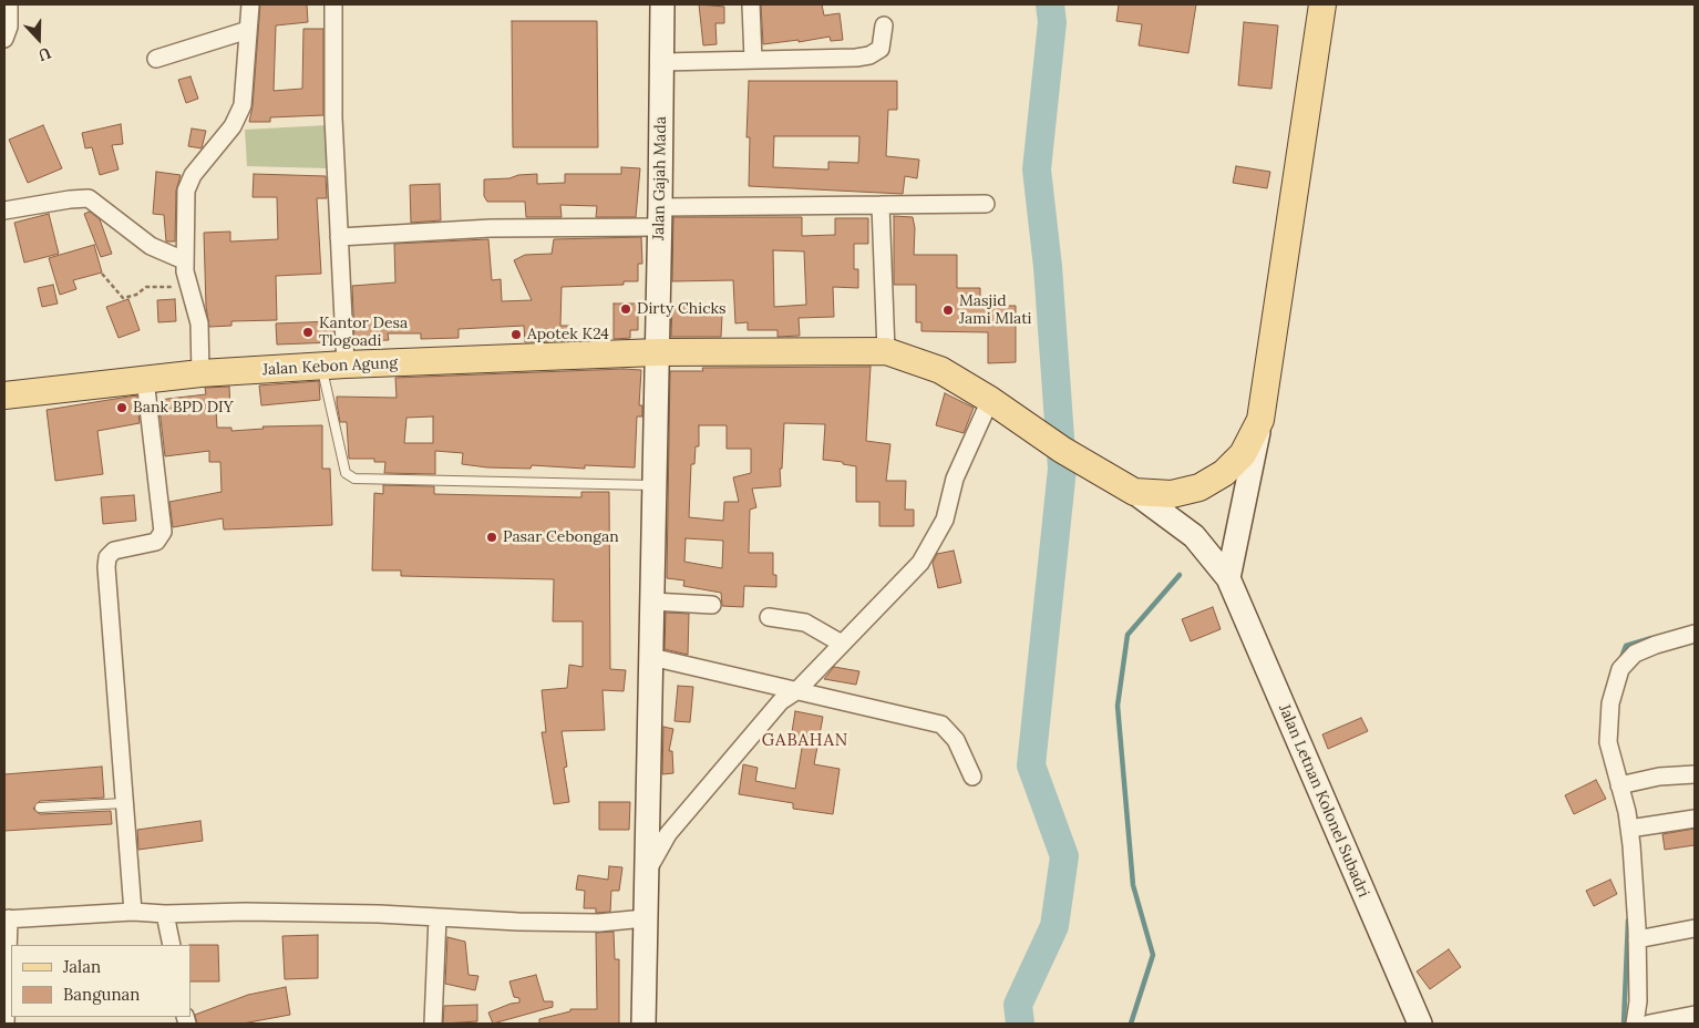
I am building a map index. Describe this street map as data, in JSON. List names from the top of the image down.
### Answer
{
  "streets": {
    "main road": ["Jalan Gajah Mada", "Jalan Kebon Agung", "Jalan Letnan Kolonel Subadri"]
  },
  "crossings": [
    ["Jalan Gajah Mada", "Jalan Kebon Agung"],
    ["Jalan Kebon Agung", "Jalan Letnan Kolonel Subadri"]
  ],
  "districts": ["GABAHAN"],
  "places": [
    "Dirty Chicks",
    "Masjid Jami Mlati",
    "Kantor Desa Tlogoadi",
    "Apotek K24",
    "Bank BPD DIY",
    "Pasar Cebongan"
  ],
  "legend": ["Jalan", "Bangunan"],
  "north": "bottom"
}
